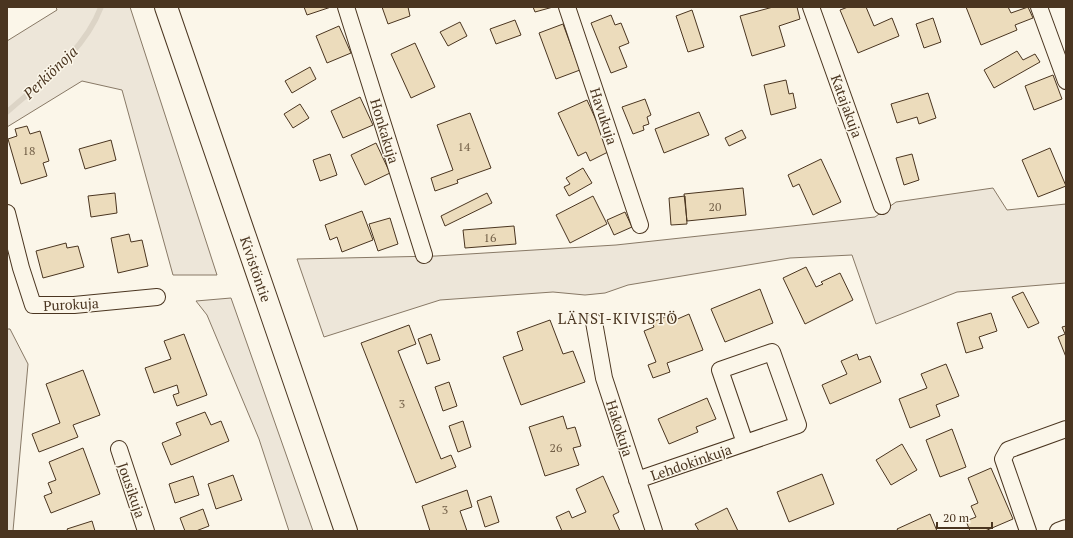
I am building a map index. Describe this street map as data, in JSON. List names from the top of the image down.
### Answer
{
  "streets": {
    "main road": ["Kivistöntie"],
    "street": [
      "Katajakuja",
      "Havukuja",
      "Honkakuja",
      "Purokuja",
      "Hakokuja",
      "Lehdokinkuja",
      "Jousikuja"
    ]
  },
  "crossings": [
    ["Hakokuja", "Lehdokinkuja"]
  ],
  "districts": ["LÄNSI-KIVISTÖ"],
  "water": ["Perkiönoja"],
  "house_numbers": [
    "14",
    "18",
    "20",
    "16",
    "3",
    "26",
    "3"
  ],
  "scale_bar": "20 m"
}
